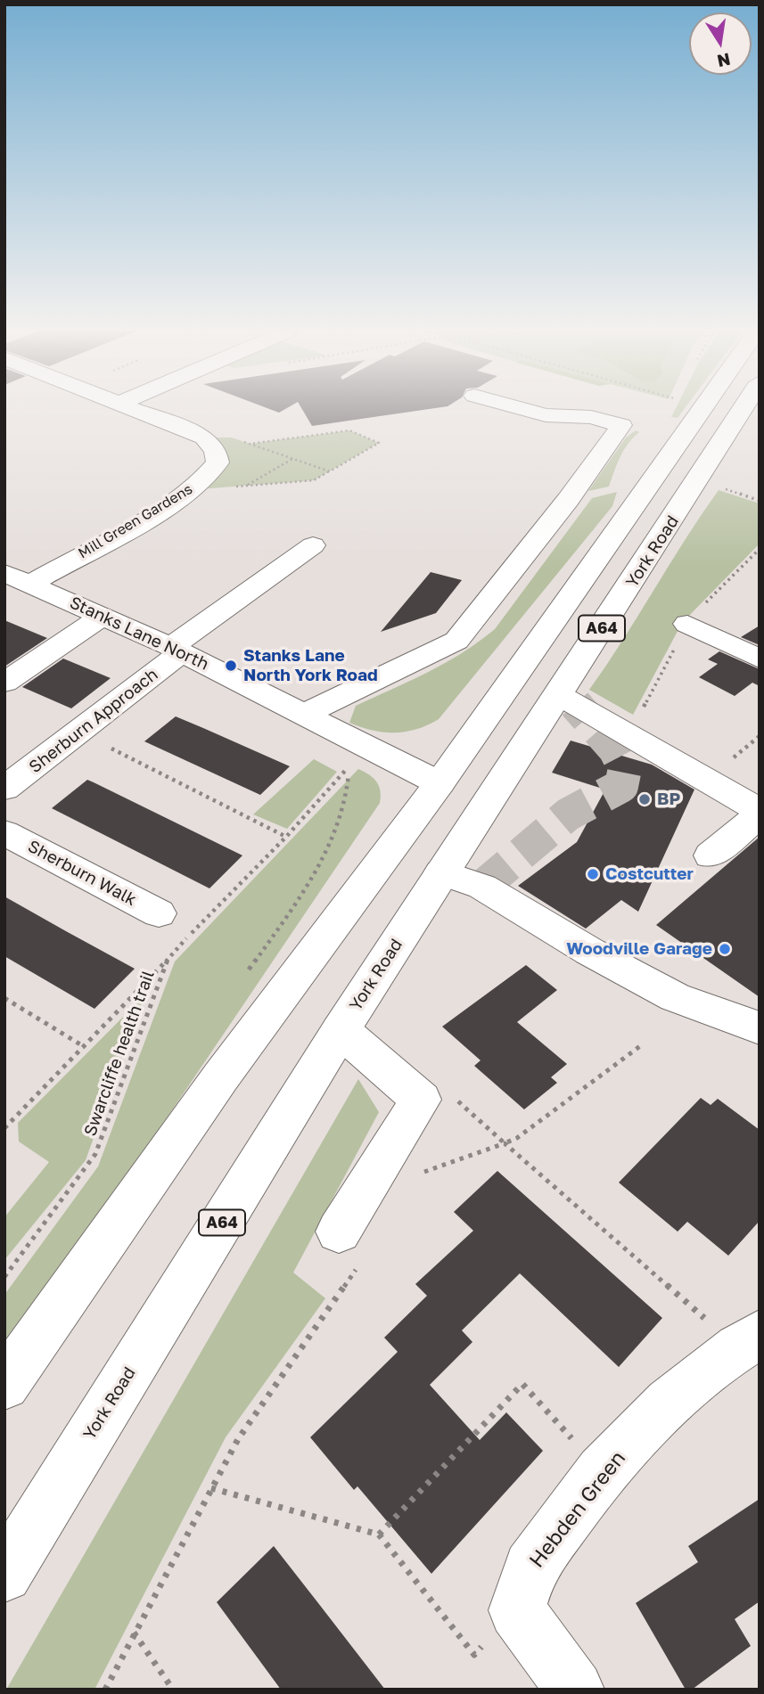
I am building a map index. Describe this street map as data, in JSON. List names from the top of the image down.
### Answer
{
  "streets": {
    "main road": [
      "Mill Green Gardens",
      "York Road",
      "A64",
      "Stanks Lane North",
      "Sherburn Approach",
      "Sherburn Walk",
      "Hebden Green"
    ],
    "path": ["Swarcliffe health trail"]
  },
  "crossings": [
    ["Mill Green Gardens", "Stanks Lane North"],
    ["A64", "Stanks Lane North"],
    ["Stanks Lane North", "Sherburn Approach"]
  ],
  "places": [
    "Stanks Lane North York Road",
    "BP",
    "Costcutter",
    "Woodville Garage"
  ],
  "north": "bottom"
}
